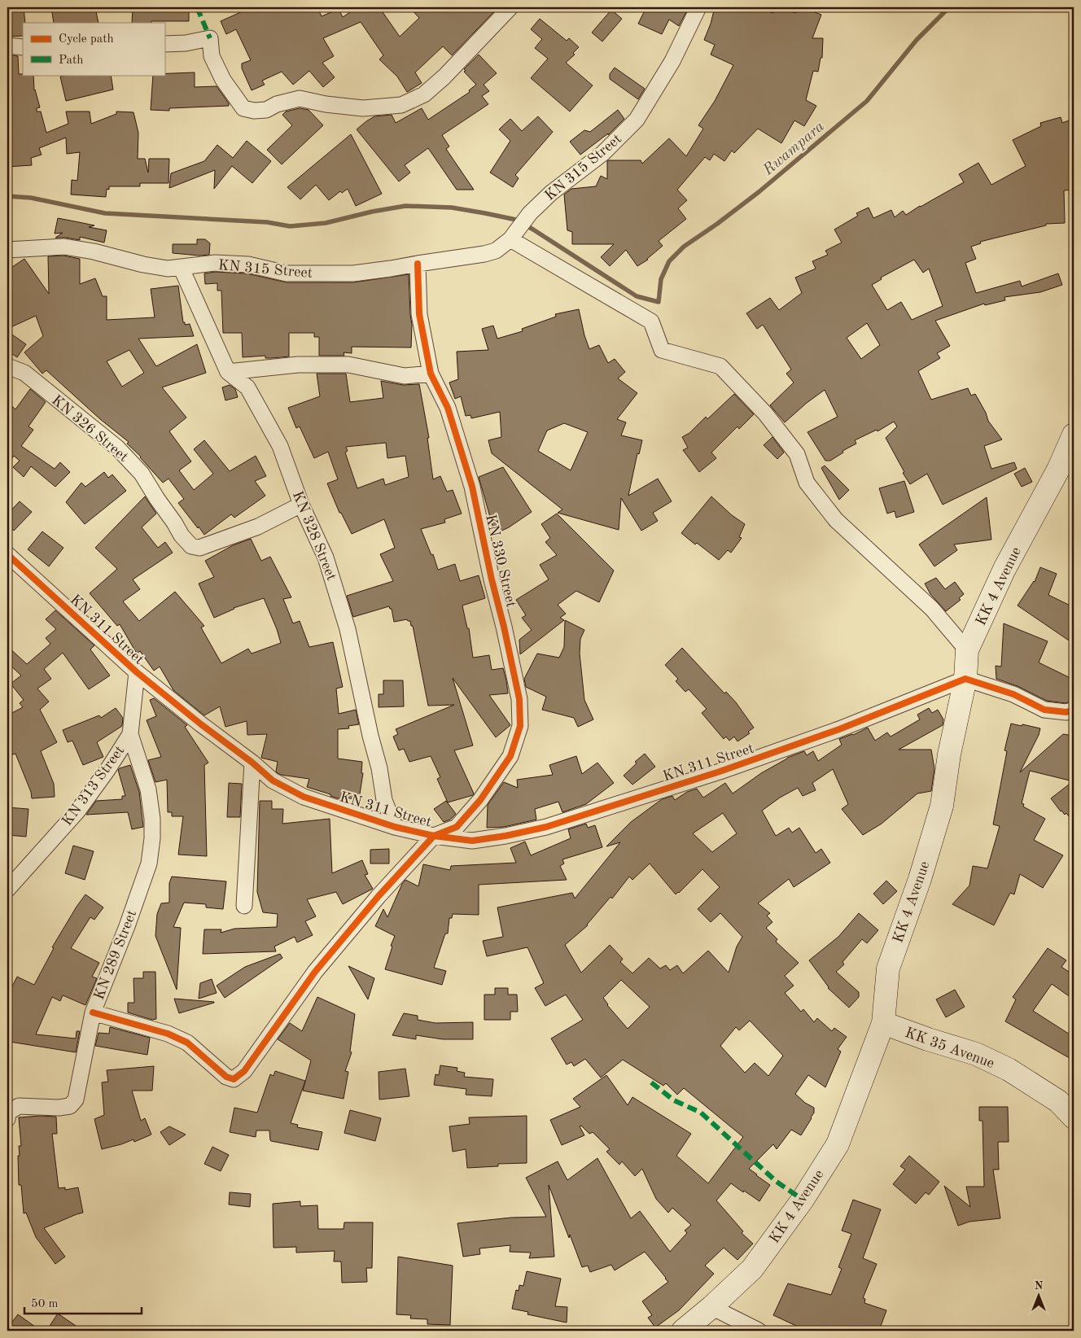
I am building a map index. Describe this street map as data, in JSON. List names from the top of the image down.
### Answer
{
  "streets": {
    "main road": ["KK 4 Avenue", "KK 35 Avenue"],
    "street": [
      "KN 315 Street",
      "KN 326 Street",
      "KN 328 Street",
      "KN 330 Street",
      "KN 311 Street",
      "KN 313 Street",
      "KN 289 Street"
    ]
  },
  "crossings": [
    ["KN 315 Street", "KN 328 Street"],
    ["KN 315 Street", "KN 330 Street"],
    ["KN 326 Street", "KN 328 Street"],
    ["KN 328 Street", "KN 311 Street"],
    ["KN 330 Street", "KN 311 Street"],
    ["KK 4 Avenue", "KN 311 Street"],
    ["KK 4 Avenue", "KK 35 Avenue"],
    ["KN 311 Street", "KN 313 Street"],
    ["KN 313 Street", "KN 289 Street"]
  ],
  "water": ["Rwampara"],
  "legend": ["Cycle path", "Path"],
  "scale_bar": "50 m",
  "north": "top"
}
